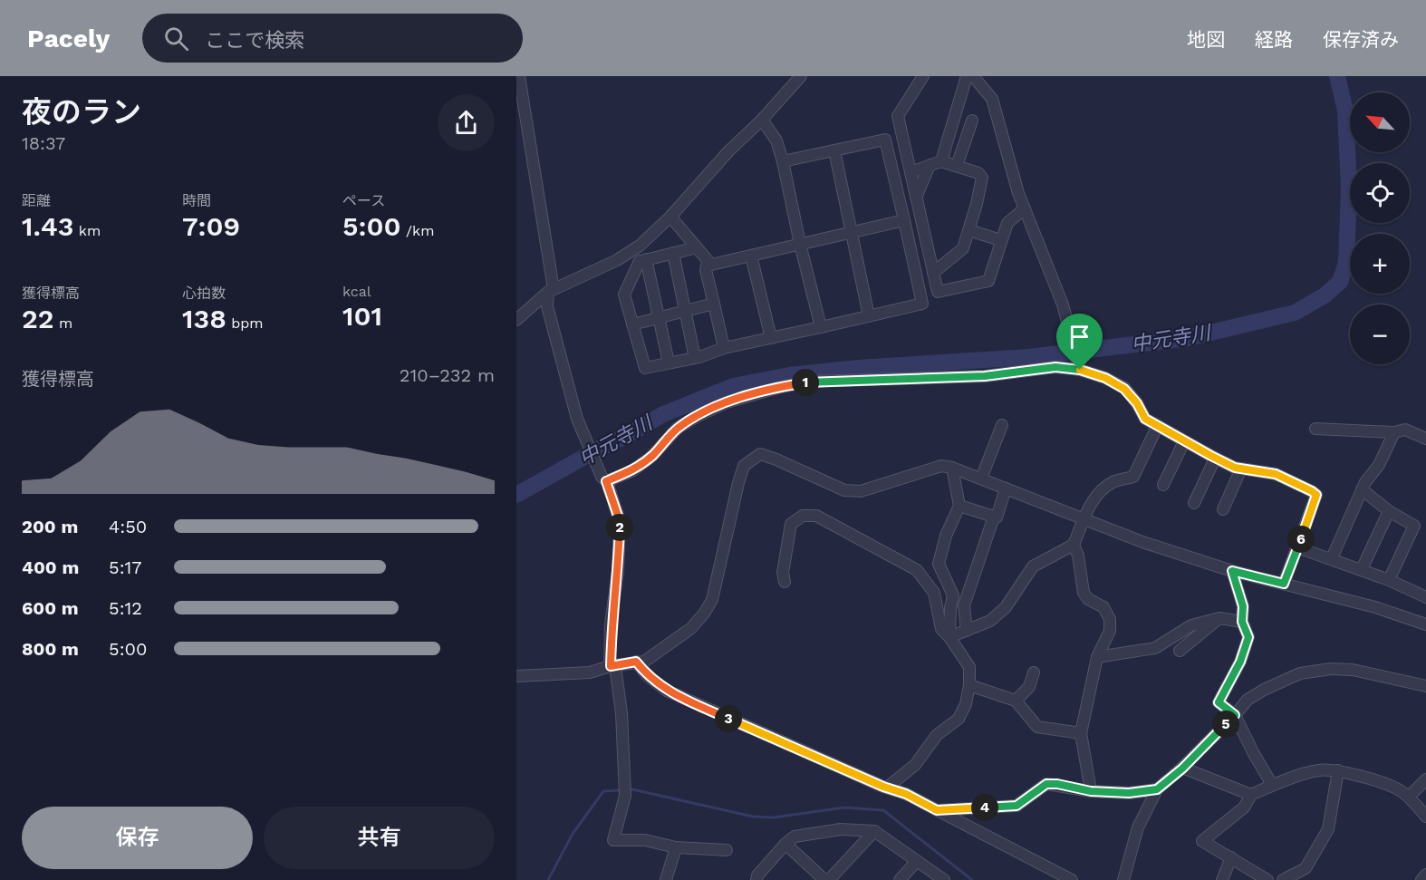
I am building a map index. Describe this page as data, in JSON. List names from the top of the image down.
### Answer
{
  "water": ["中元寺川"],
  "north": "top left",
  "page": {
    "header": "Pacely",
    "search": "ここで検索",
    "nav": ["地図", "経路", "保存済み"],
    "heading": ["夜のラン", "18:37"],
    "map_buttons": ["+", "−"],
    "stats": [
      ["距離", "1.43 km"],
      ["時間", "7:09"],
      ["ペース", "5:00 /km"],
      ["獲得標高", "22 m"],
      ["心拍数", "138 bpm"],
      ["kcal", "101"]
    ],
    "chart": ["獲得標高", "210–232 m"],
    "pins": [
      "1",
      "2",
      "6",
      "3",
      "5",
      "4"
    ],
    "list": [
      {
        "name": "200 m",
        "note": "4:50"
      },
      {
        "name": "400 m",
        "note": "5:17"
      },
      {
        "name": "600 m",
        "note": "5:12"
      },
      {
        "name": "800 m",
        "note": "5:00"
      }
    ],
    "buttons": ["保存", "共有"]
  }
}
